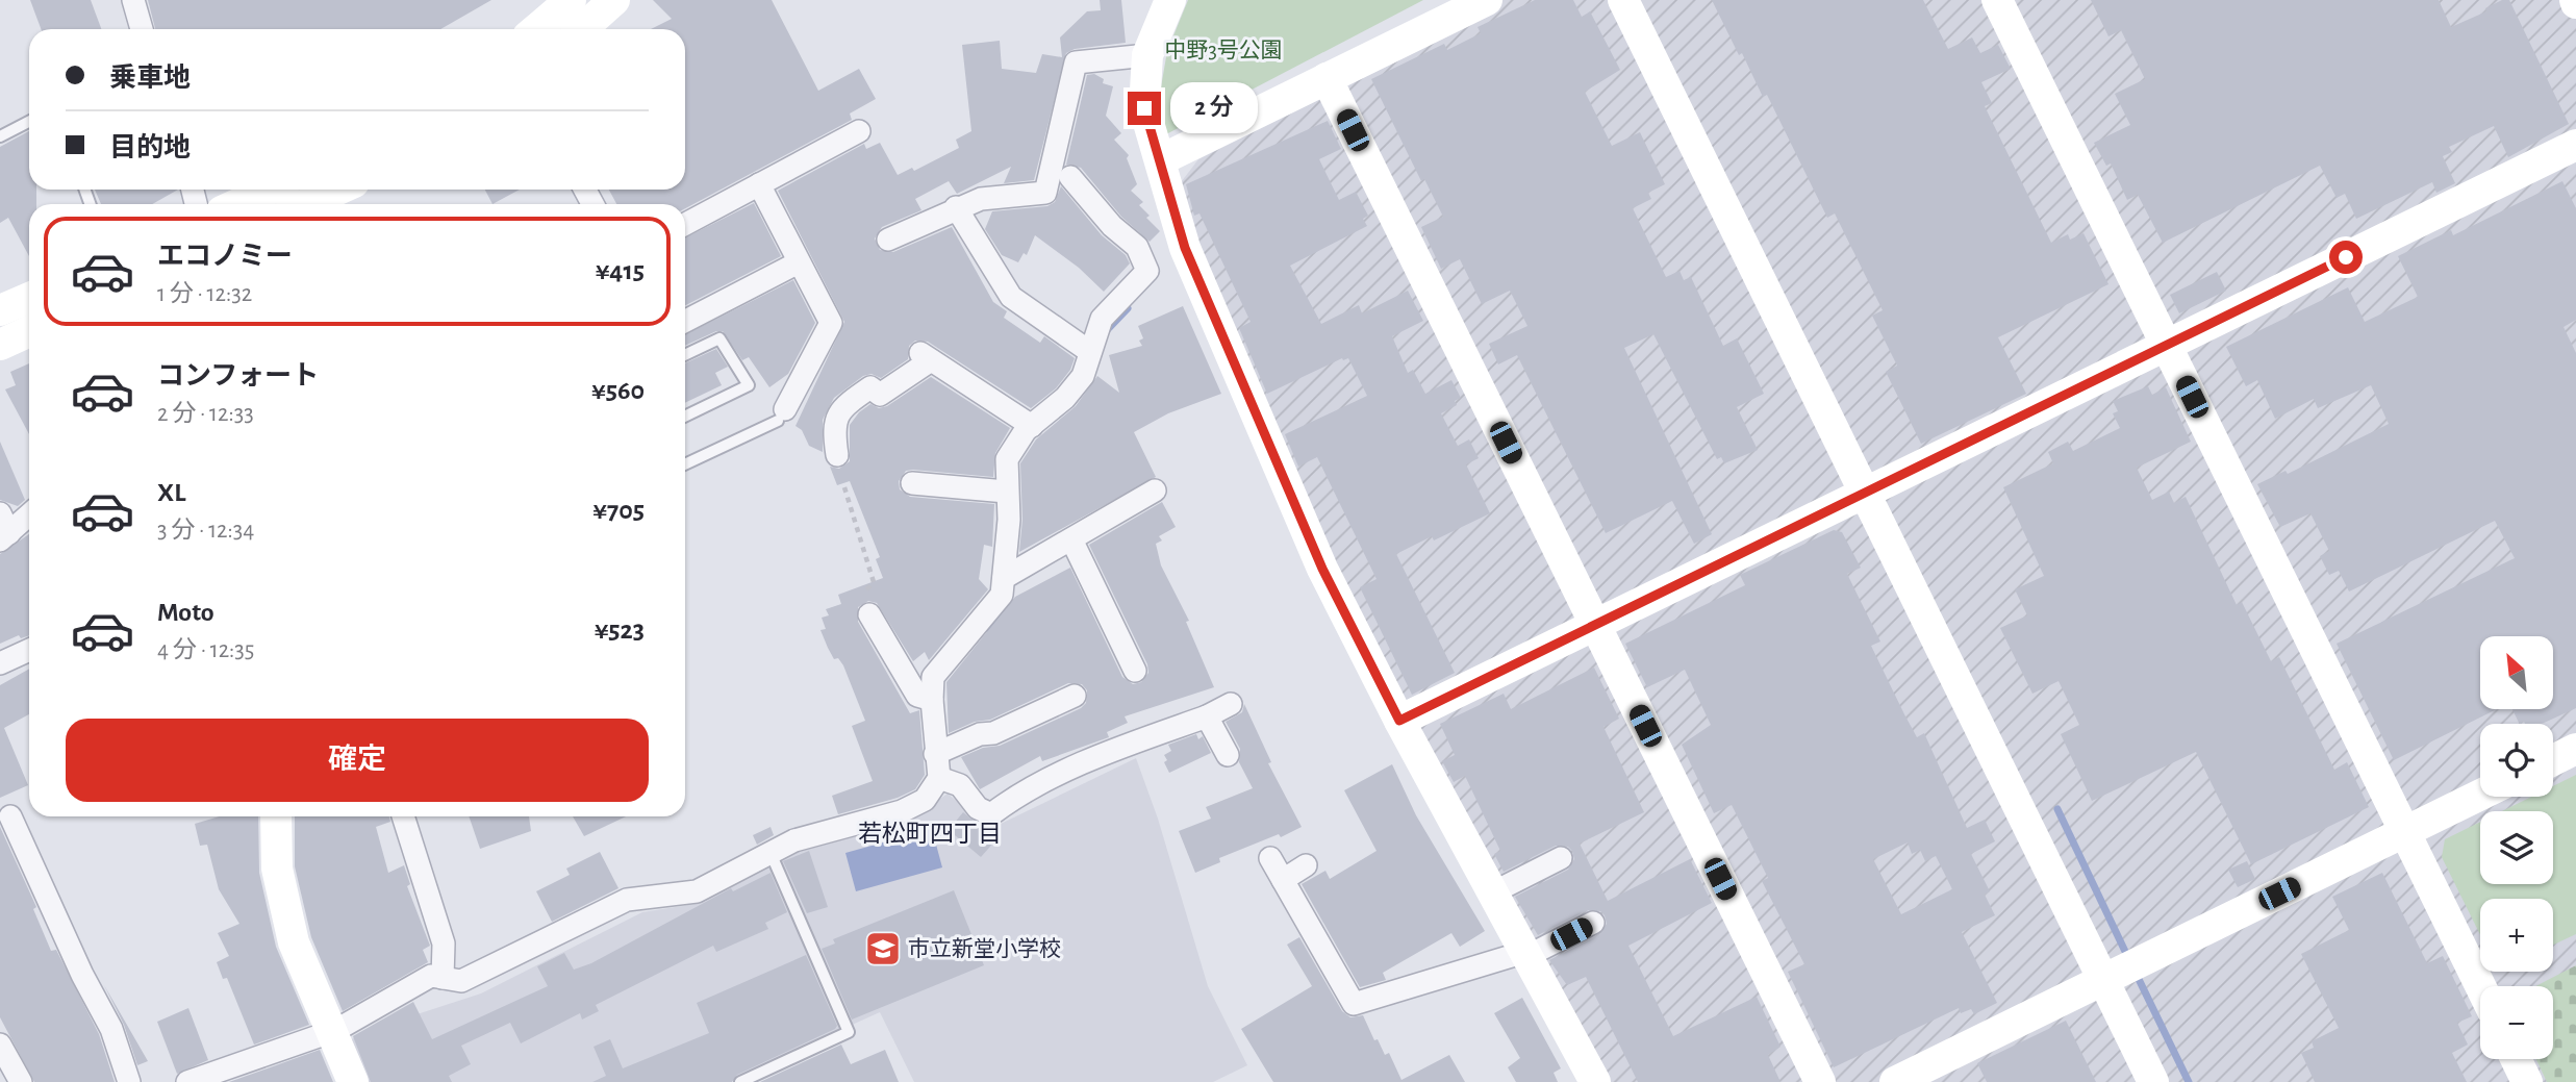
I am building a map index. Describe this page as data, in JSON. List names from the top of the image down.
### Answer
{
  "districts": ["若松町四丁目"],
  "parks": ["中野3号公園"],
  "places": {
    "school or university": ["市立新堂小学校"]
  },
  "north": "top left",
  "page": {
    "banner": ["乗車地", "目的地"],
    "bubble": "2 分",
    "list": [
      {
        "name": "エコノミー",
        "note": "1 分 · 12:32",
        "value": "¥415"
      },
      {
        "name": "コンフォート",
        "note": "2 分 · 12:33",
        "value": "¥560"
      },
      {
        "name": "XL",
        "note": "3 分 · 12:34",
        "value": "¥705"
      },
      {
        "name": "Moto",
        "note": "4 分 · 12:35",
        "value": "¥523"
      }
    ],
    "map_buttons": ["+", "−"],
    "buttons": "確定"
  }
}
